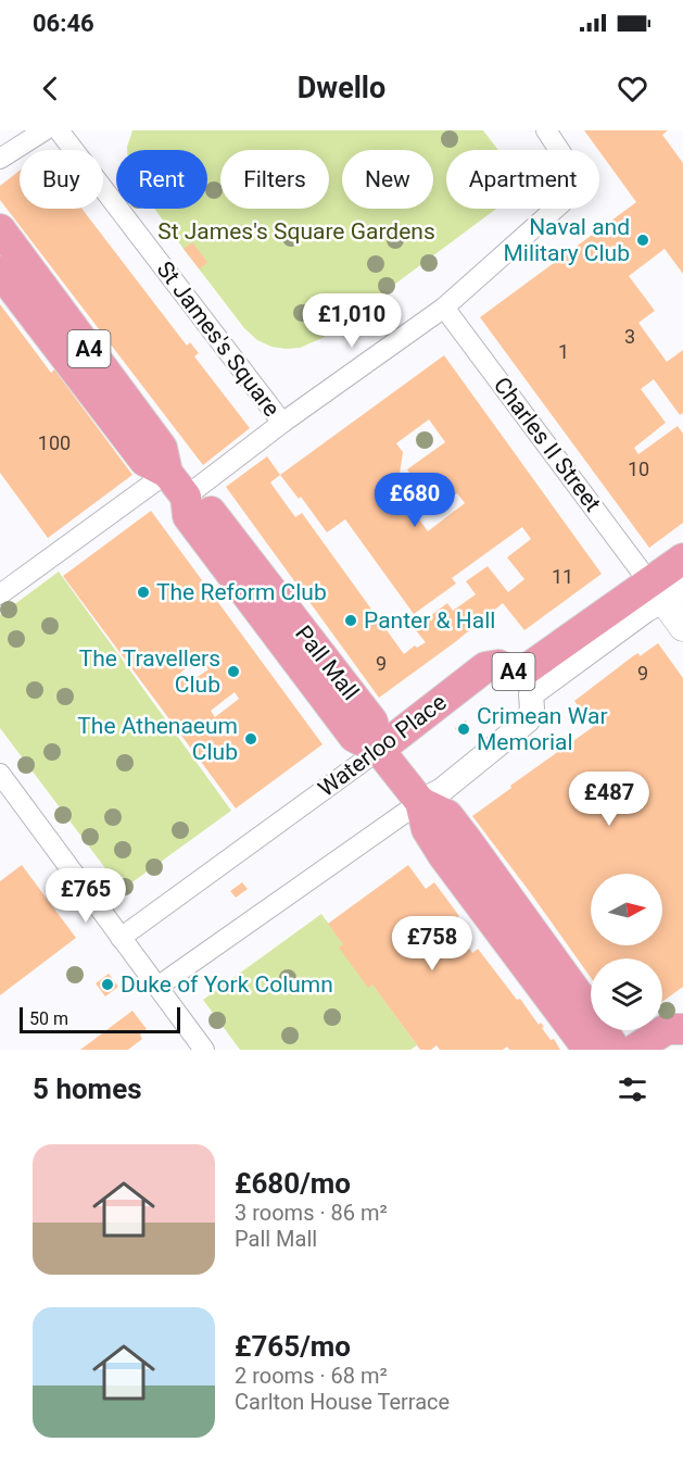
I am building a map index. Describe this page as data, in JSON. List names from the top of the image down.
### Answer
{
  "streets": {
    "main road": [
      "A4",
      "Charles II Street",
      "Pall Mall",
      "Waterloo Place"
    ],
    "street": ["St James's Square"]
  },
  "crossings": [
    ["St James's Square", "Charles II Street"],
    ["St James's Square", "Pall Mall"],
    ["A4", "Charles II Street"],
    ["A4", "Waterloo Place"],
    ["Pall Mall", "Waterloo Place"]
  ],
  "parks": ["St James's Square Gardens"],
  "places": [
    "Naval and Military Club",
    "The Reform Club",
    "Panter & Hall",
    "The Travellers Club",
    "Crimean War Memorial",
    "The Athenaeum Club",
    "Duke of York Column"
  ],
  "house_numbers": [
    "3",
    "1",
    "100",
    "10",
    "11",
    "9",
    "9"
  ],
  "scale_bar": "50 m",
  "north": "right",
  "page": {
    "status": "06:46",
    "header": "Dwello",
    "chip": [
      "Buy",
      "Rent",
      "Filters",
      "New",
      "Apartment"
    ],
    "price": [
      "£1,010",
      "£680",
      "£487",
      "£765",
      "£758"
    ],
    "scale": "50 m",
    "heading": "5 homes",
    "list": [
      {
        "name": "£680/mo",
        "note": "3 rooms · 86 m² · Pall Mall"
      },
      {
        "name": "£765/mo",
        "note": "2 rooms · 68 m² · Carlton House Terrace"
      }
    ]
  }
}
